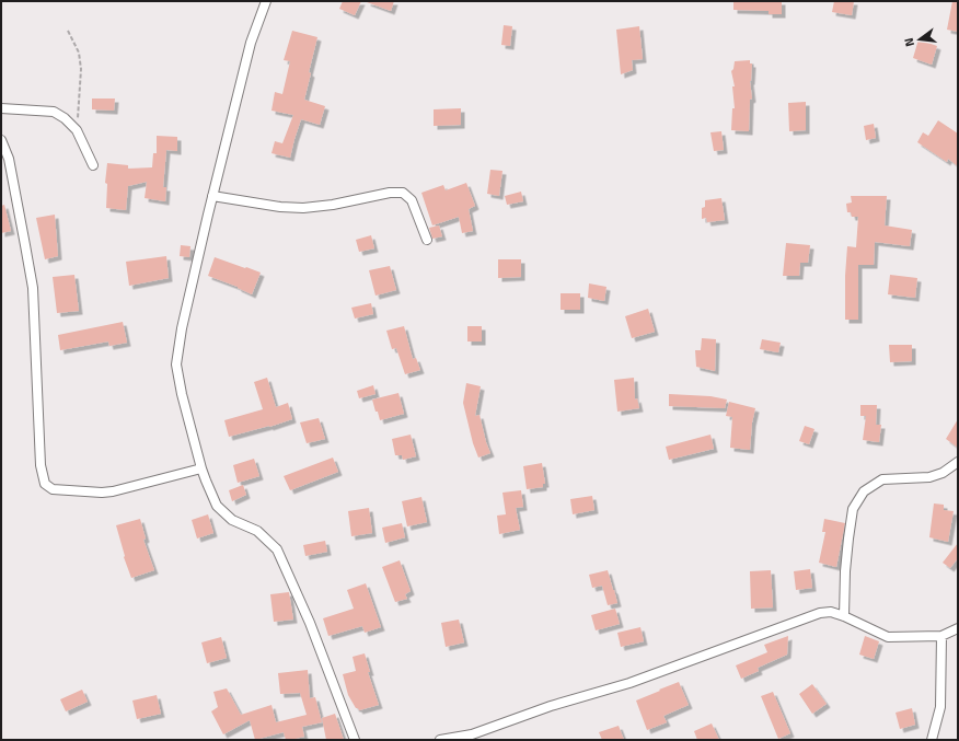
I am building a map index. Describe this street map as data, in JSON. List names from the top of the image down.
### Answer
{
  "north": "left"
}
